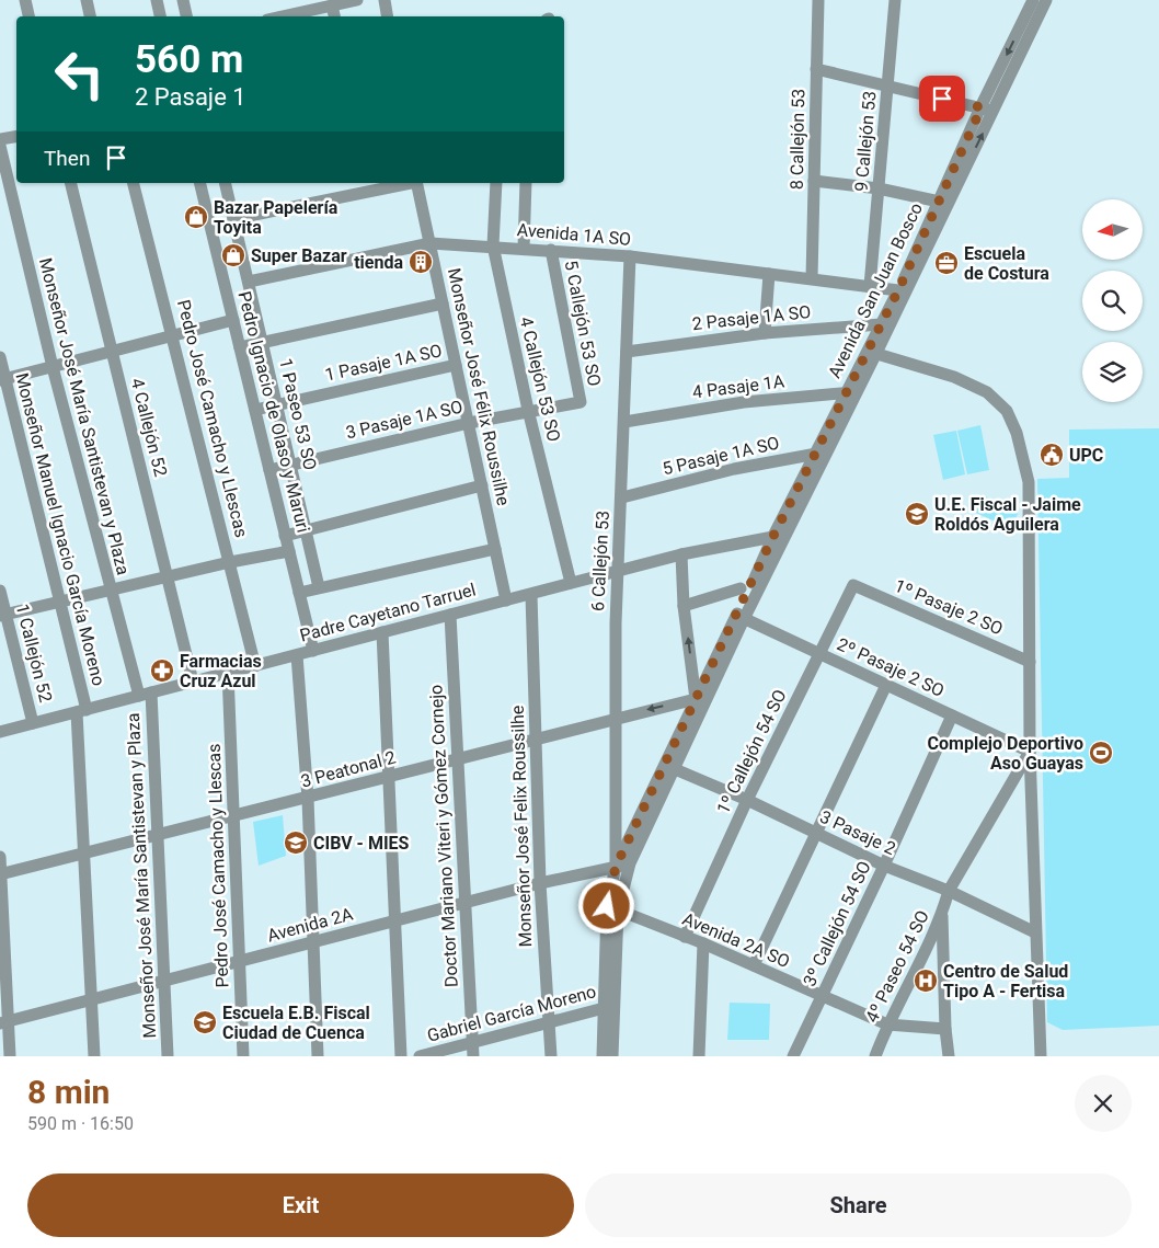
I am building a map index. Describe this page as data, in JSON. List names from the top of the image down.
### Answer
{
  "streets": {
    "street": [
      "8 Callejón 53",
      "9 Callejón 53",
      "Avenida 1A SO",
      "Avenida San Juan Bosco",
      "2 Pasaje 1A SO",
      "5 Callejón 53 SO",
      "1 Pasaje 1A SO",
      "4 Callejón 53 SO",
      "Monseñor José Félix Roussilhe",
      "4 Pasaje 1A",
      "Pedro Ignacio de Olaso y Maruri",
      "1 Paseo 53 SO",
      "Monseñor José María Santistevan y Plaza",
      "Pedro José Camacho y Llescas",
      "3 Pasaje 1A SO",
      "4 Callejón 52",
      "5 Pasaje 1A SO",
      "Monseñor Manuel Ignacio García Moreno",
      "6 Callejón 53",
      "1º Pasaje 2 SO",
      "Padre Cayetano Tarruel",
      "1 Callejón 52",
      "2º Pasaje 2 SO",
      "1º Callejón 54 SO",
      "3 Peatonal 2",
      "Monseñor José Felix Roussilhe",
      "3 Pasaje 2",
      "Doctor Mariano Viteri y Gómez Cornejo",
      "3º Callejón 54 SO",
      "Avenida 2A",
      "Avenida 2A SO",
      "4º Paseo 54 SO",
      "Gabriel García Moreno"
    ]
  },
  "crossings": [
    ["8 Callejón 53", "Avenida 1A SO"],
    ["9 Callejón 53", "Avenida 1A SO"],
    ["Avenida 1A SO", "Avenida San Juan Bosco"],
    ["Avenida 1A SO", "5 Callejón 53 SO"],
    ["Avenida 1A SO", "4 Callejón 53 SO"],
    ["Avenida 1A SO", "Monseñor José Félix Roussilhe"],
    ["Avenida 1A SO", "1 Paseo 53 SO"],
    ["Avenida 1A SO", "6 Callejón 53"],
    ["Avenida San Juan Bosco", "2 Pasaje 1A SO"],
    ["Avenida San Juan Bosco", "4 Pasaje 1A"],
    ["Avenida San Juan Bosco", "5 Pasaje 1A SO"],
    ["Avenida San Juan Bosco", "6 Callejón 53"],
    ["Avenida San Juan Bosco", "Padre Cayetano Tarruel"],
    ["Avenida San Juan Bosco", "2º Pasaje 2 SO"],
    ["Avenida San Juan Bosco", "3 Peatonal 2"],
    ["Avenida San Juan Bosco", "3 Pasaje 2"],
    ["Avenida San Juan Bosco", "Avenida 2A"],
    ["Avenida San Juan Bosco", "Avenida 2A SO"],
    ["Avenida San Juan Bosco", "Gabriel García Moreno"],
    ["2 Pasaje 1A SO", "6 Callejón 53"],
    ["5 Callejón 53 SO", "3 Pasaje 1A SO"],
    ["1 Pasaje 1A SO", "Monseñor José Félix Roussilhe"],
    ["1 Pasaje 1A SO", "Pedro Ignacio de Olaso y Maruri"],
    ["1 Pasaje 1A SO", "1 Paseo 53 SO"],
    ["4 Callejón 53 SO", "3 Pasaje 1A SO"],
    ["4 Callejón 53 SO", "Padre Cayetano Tarruel"],
    ["Monseñor José Félix Roussilhe", "3 Pasaje 1A SO"],
    ["Monseñor José Félix Roussilhe", "Padre Cayetano Tarruel"],
    ["4 Pasaje 1A", "6 Callejón 53"],
    ["Pedro Ignacio de Olaso y Maruri", "3 Pasaje 1A SO"],
    ["Pedro Ignacio de Olaso y Maruri", "Padre Cayetano Tarruel"],
    ["1 Paseo 53 SO", "3 Pasaje 1A SO"],
    ["Monseñor José María Santistevan y Plaza", "Padre Cayetano Tarruel"],
    ["Monseñor José María Santistevan y Plaza", "3 Peatonal 2"],
    ["Monseñor José María Santistevan y Plaza", "Avenida 2A"],
    ["Pedro José Camacho y Llescas", "Padre Cayetano Tarruel"],
    ["Pedro José Camacho y Llescas", "3 Peatonal 2"],
    ["Pedro José Camacho y Llescas", "Avenida 2A"],
    ["4 Callejón 52", "Padre Cayetano Tarruel"],
    ["5 Pasaje 1A SO", "6 Callejón 53"],
    ["Monseñor Manuel Ignacio García Moreno", "Padre Cayetano Tarruel"],
    ["Monseñor Manuel Ignacio García Moreno", "3 Peatonal 2"],
    ["Monseñor Manuel Ignacio García Moreno", "Avenida 2A"],
    ["6 Callejón 53", "Padre Cayetano Tarruel"],
    ["6 Callejón 53", "3 Peatonal 2"],
    ["6 Callejón 53", "Avenida 2A"],
    ["1º Pasaje 2 SO", "1º Callejón 54 SO"],
    ["Padre Cayetano Tarruel", "1 Callejón 52"],
    ["Padre Cayetano Tarruel", "Monseñor José Felix Roussilhe"],
    ["Padre Cayetano Tarruel", "Doctor Mariano Viteri y Gómez Cornejo"],
    ["2º Pasaje 2 SO", "1º Callejón 54 SO"],
    ["2º Pasaje 2 SO", "3º Callejón 54 SO"],
    ["2º Pasaje 2 SO", "4º Paseo 54 SO"],
    ["1º Callejón 54 SO", "3 Pasaje 2"],
    ["1º Callejón 54 SO", "Avenida 2A SO"],
    ["3 Peatonal 2", "Monseñor José Felix Roussilhe"],
    ["3 Peatonal 2", "Doctor Mariano Viteri y Gómez Cornejo"],
    ["Monseñor José Felix Roussilhe", "Avenida 2A"],
    ["Monseñor José Felix Roussilhe", "Gabriel García Moreno"],
    ["3 Pasaje 2", "3º Callejón 54 SO"],
    ["3 Pasaje 2", "4º Paseo 54 SO"],
    ["Doctor Mariano Viteri y Gómez Cornejo", "Avenida 2A"],
    ["Doctor Mariano Viteri y Gómez Cornejo", "Gabriel García Moreno"],
    ["3º Callejón 54 SO", "Avenida 2A SO"],
    ["Avenida 2A SO", "4º Paseo 54 SO"]
  ],
  "places": {
    "shop": ["Bazar Papelería Toyita", "Super Bazar"],
    "building": ["tienda"],
    "office": ["Escuela de Costura"],
    "public building": ["UPC"],
    "school or university": ["U.E. Fiscal - Jaime Roldós Aguilera", "CIBV - MIES", "Escuela E.B. Fiscal Ciudad de Cuenca"],
    "pharmacy": ["Farmacias Cruz Azul"],
    "sports": ["Complejo Deportivo Aso Guayas"],
    "hospital": ["Centro de Salud Tipo A - Fertisa"]
  },
  "north": "left",
  "page": {
    "turn": ["560 m", "2 Pasaje 1"],
    "then": "Then",
    "heading": ["8 min", "590 m · 16:50"],
    "buttons": ["Exit", "Share"]
  }
}
